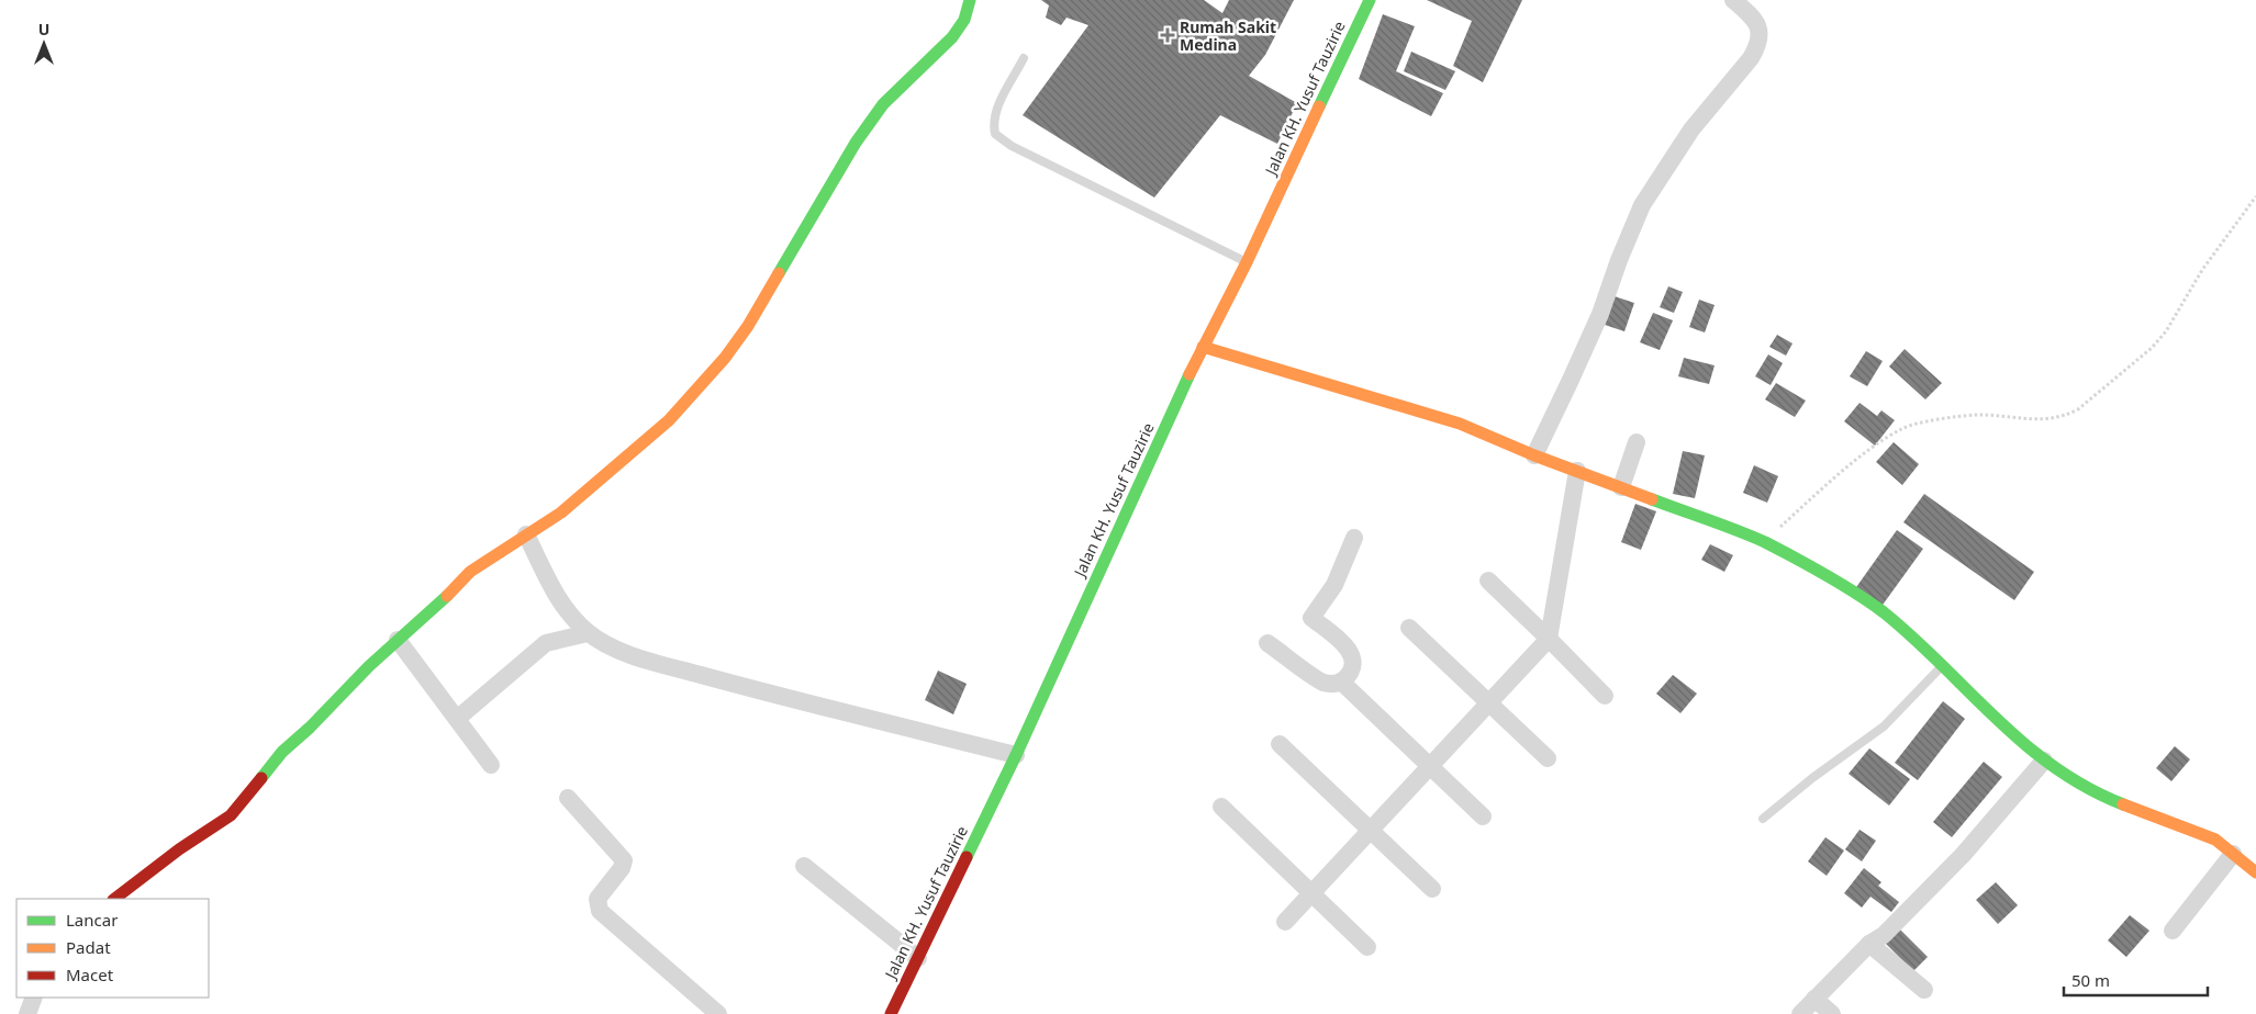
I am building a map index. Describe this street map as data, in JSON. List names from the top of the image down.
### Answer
{
  "streets": {
    "street": ["Jalan KH. Yusuf Tauzirie"]
  },
  "places": {
    "health": ["Rumah Sakit Medina"]
  },
  "legend": ["Lancar", "Padat", "Macet"],
  "scale_bar": "50 m",
  "north": "top"
}
